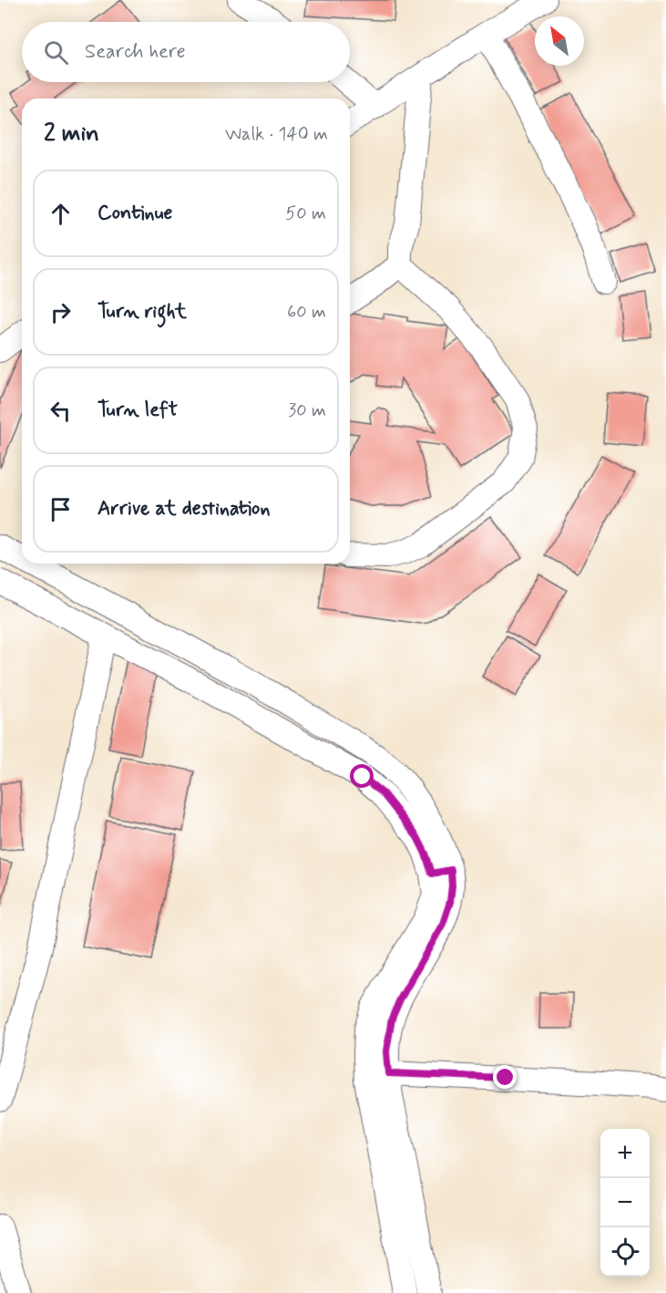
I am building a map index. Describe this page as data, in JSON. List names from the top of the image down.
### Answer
{
  "north": "top left",
  "page": {
    "search": "Search here",
    "heading": ["2 min", "Walk · 140 m"],
    "list": [
      ["Continue", "50 m"],
      ["Turn right", "60 m"],
      ["Turn left", "30 m"],
      "Arrive at destination"
    ],
    "map_buttons": ["+", "−"]
  }
}
